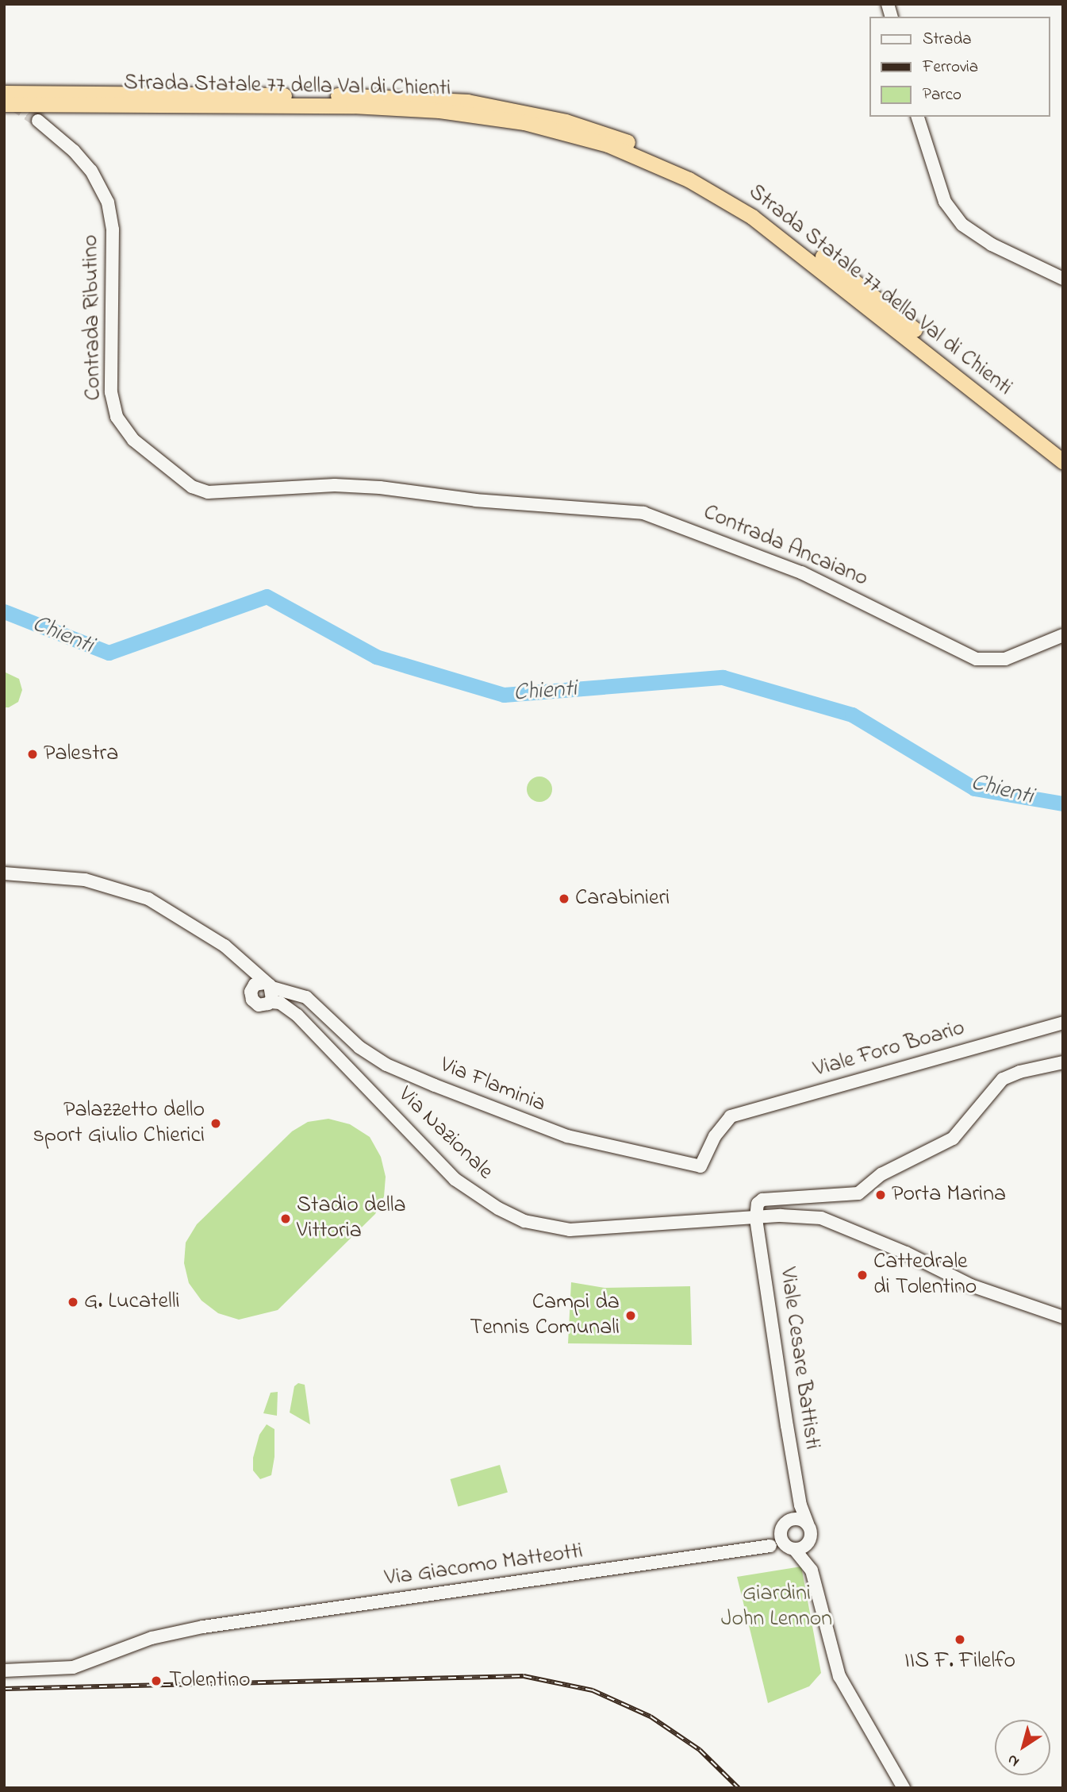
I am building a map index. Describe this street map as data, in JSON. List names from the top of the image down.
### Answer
{
  "streets": {
    "highway": ["Strada Statale 77 della Val di Chienti"],
    "street": [
      "Contrada Ributino",
      "Contrada Ancaiano",
      "Viale Foro Boario",
      "Via Flaminia",
      "Via Nazionale",
      "Viale Cesare Battisti",
      "Via Giacomo Matteotti"
    ]
  },
  "crossings": [
    ["Contrada Ributino", "Contrada Ancaiano"],
    ["Viale Foro Boario", "Via Flaminia"],
    ["Via Flaminia", "Via Nazionale"],
    ["Via Nazionale", "Viale Cesare Battisti"],
    ["Viale Cesare Battisti", "Via Giacomo Matteotti"]
  ],
  "water": ["Chienti"],
  "parks": ["Giardini John Lennon"],
  "places": [
    "Palestra",
    "Carabinieri",
    "Palazzetto dello sport Giulio Chierici",
    "Porta Marina",
    "Stadio della Vittoria",
    "Cattedrale di Tolentino",
    "G. Lucatelli",
    "Campi da Tennis Comunali",
    "IIS F. Filelfo",
    "Tolentino"
  ],
  "legend": ["Strada", "Ferrovia", "Parco"],
  "north": "bottom left"
}
